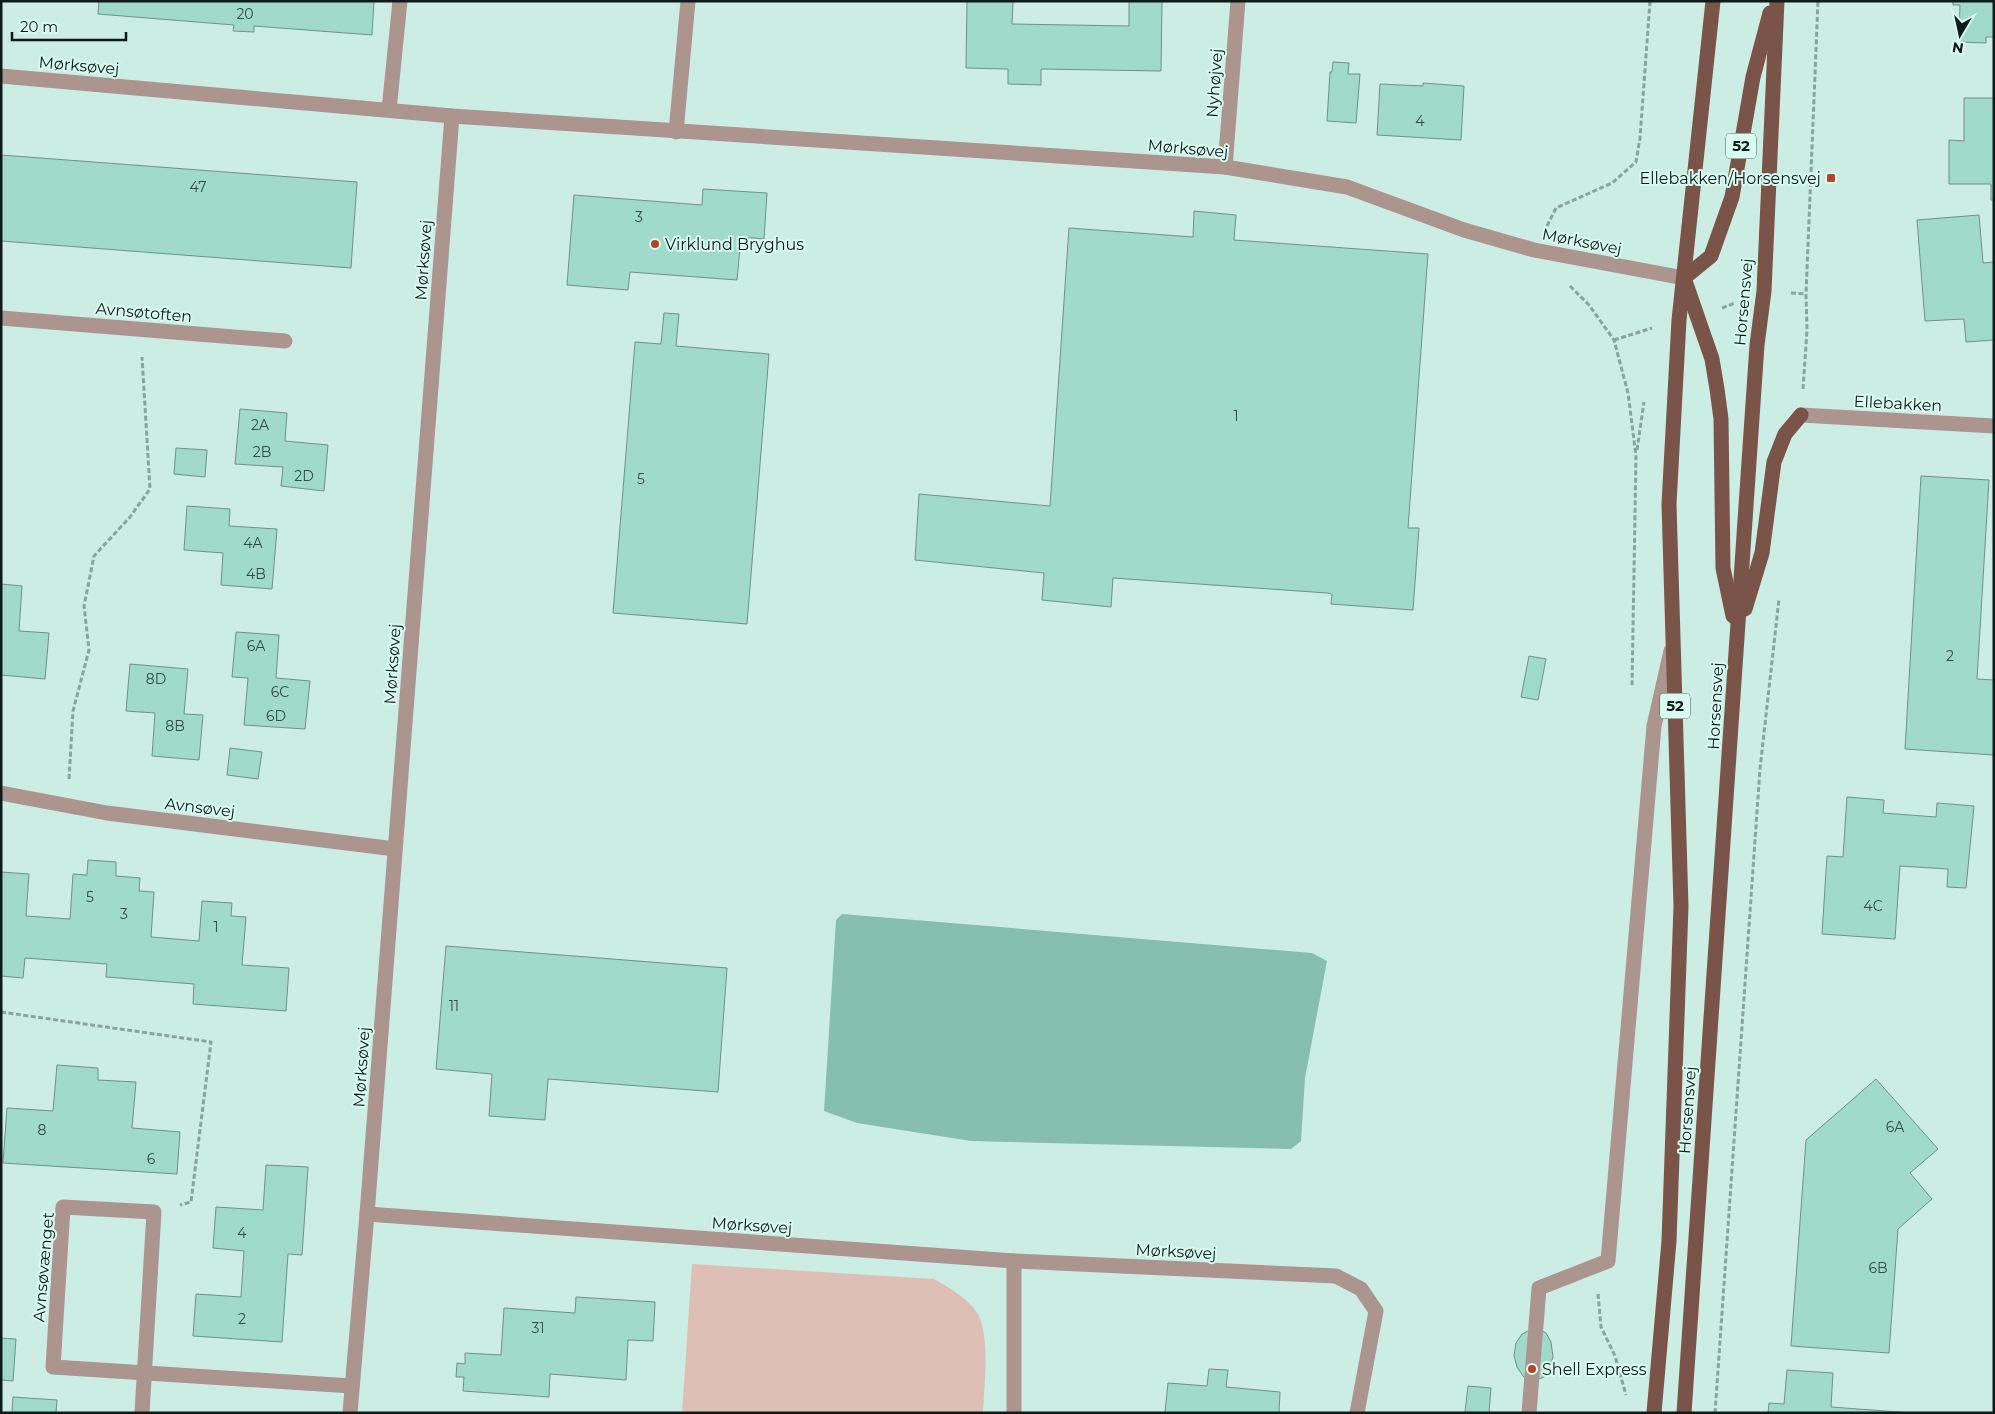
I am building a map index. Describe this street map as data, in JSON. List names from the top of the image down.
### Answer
{
  "streets": {
    "main road": ["52", "Horsensvej"],
    "street": [
      "Mørksøvej",
      "Nyhøjvej",
      "Avnsøtoften",
      "Ellebakken",
      "Avnsøvej",
      "Avnsøvænget"
    ]
  },
  "crossings": [
    ["Mørksøvej", "Nyhøjvej"],
    ["Mørksøvej", "52"],
    ["Mørksøvej", "Horsensvej"],
    ["Mørksøvej", "Avnsøvej"],
    ["Mørksøvej", "Avnsøvænget"],
    ["52", "Horsensvej"],
    ["52", "Ellebakken"]
  ],
  "places": {
    "transit": ["Ellebakken/Horsensvej"],
    "other": ["Virklund Bryghus", "Shell Express"]
  },
  "house_numbers": [
    "20",
    "4",
    "47",
    "3",
    "1",
    "2A",
    "2B",
    "2D",
    "5",
    "4A",
    "4B",
    "6A",
    "2",
    "8D",
    "6C",
    "6D",
    "8B",
    "5",
    "4C",
    "3",
    "1",
    "11",
    "6A",
    "8",
    "6",
    "4",
    "6B",
    "2",
    "31"
  ],
  "scale_bar": "20 m",
  "north": "bottom"
}
